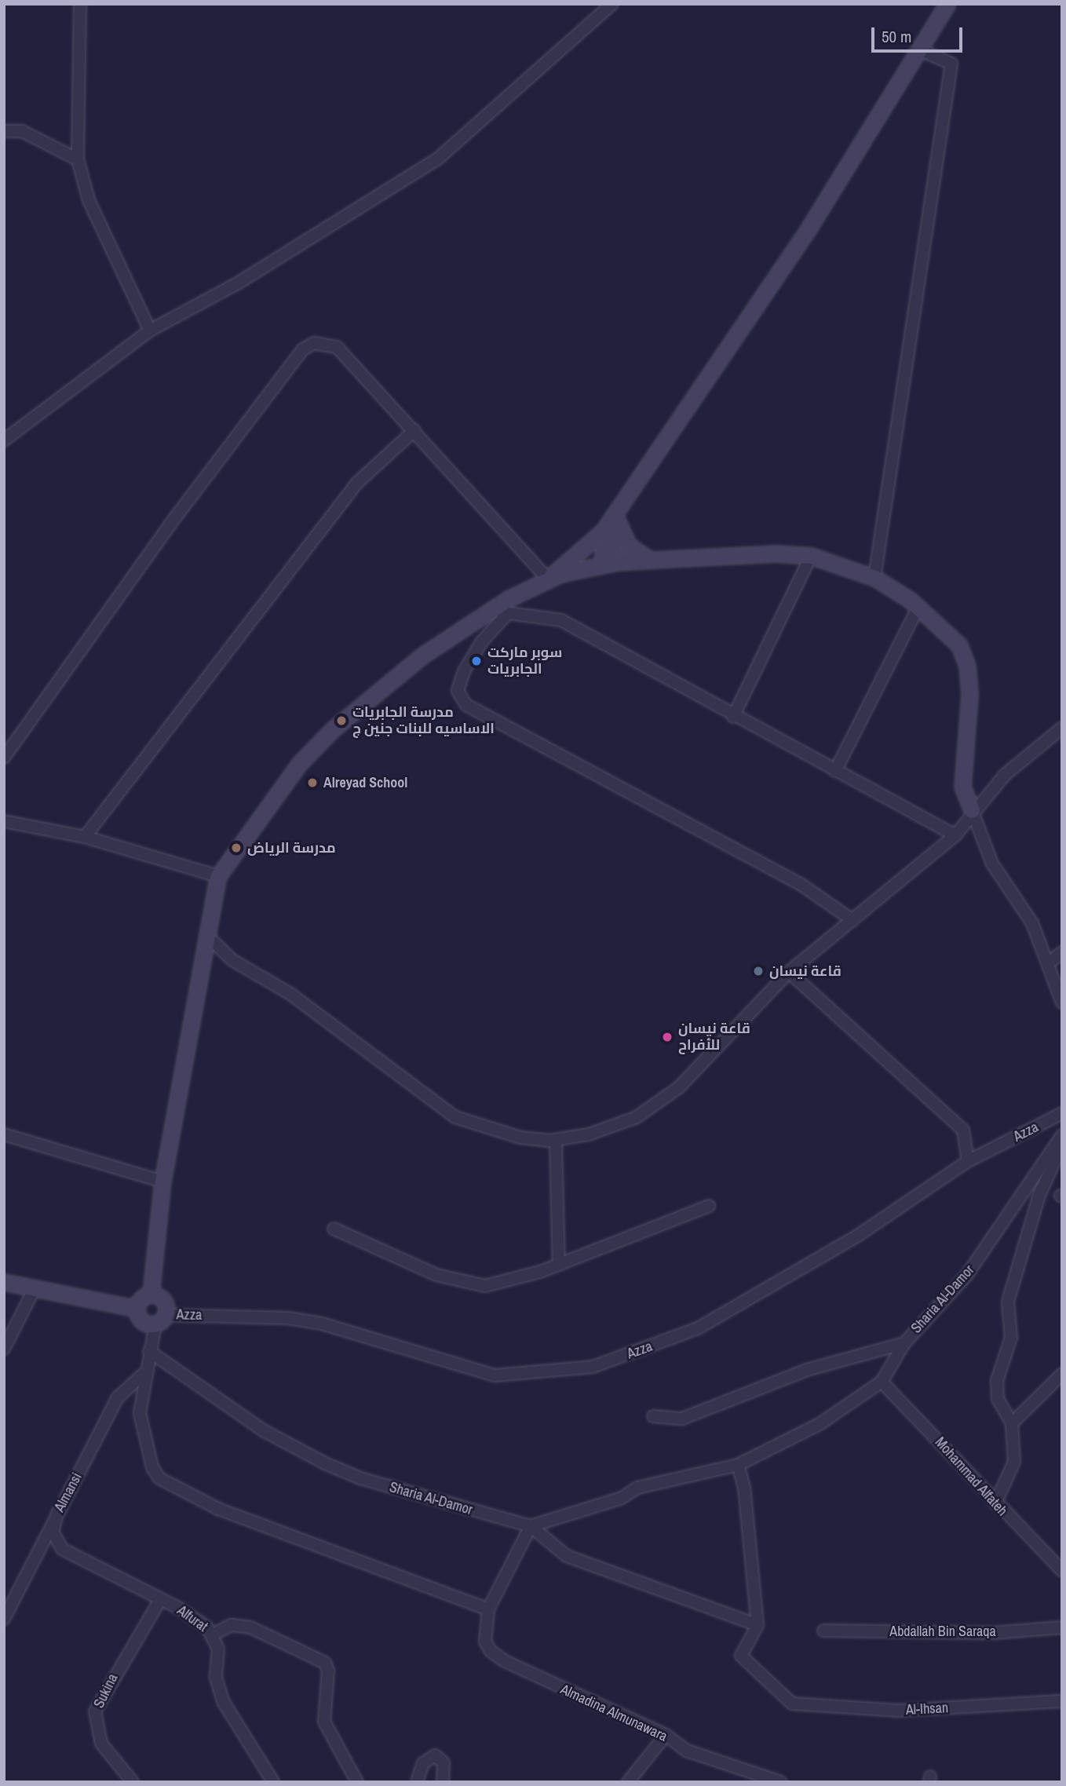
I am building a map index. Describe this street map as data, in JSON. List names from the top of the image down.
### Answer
{
  "streets": {
    "street": [
      "Azza",
      "Sharia Al-Damor",
      "Mohammad Alfateh",
      "Almansi",
      "Alfurat",
      "Abdallah Bin Saraqa",
      "Sukina",
      "Al-Ihsan",
      "Almadina Almunawara"
    ]
  },
  "crossings": [
    ["Sharia Al-Damor", "Mohammad Alfateh"],
    ["Almansi", "Alfurat"],
    ["Alfurat", "Sukina"]
  ],
  "places": [
    "سوبر ماركت الجابريات",
    "مدرسة الجابريات الاساسيه للبنات جنين ج",
    "Alreyad School",
    "مدرسة الرياض",
    "قاعة نيسان",
    "قاعة نيسان للأفراح"
  ],
  "scale_bar": "50 m"
}
